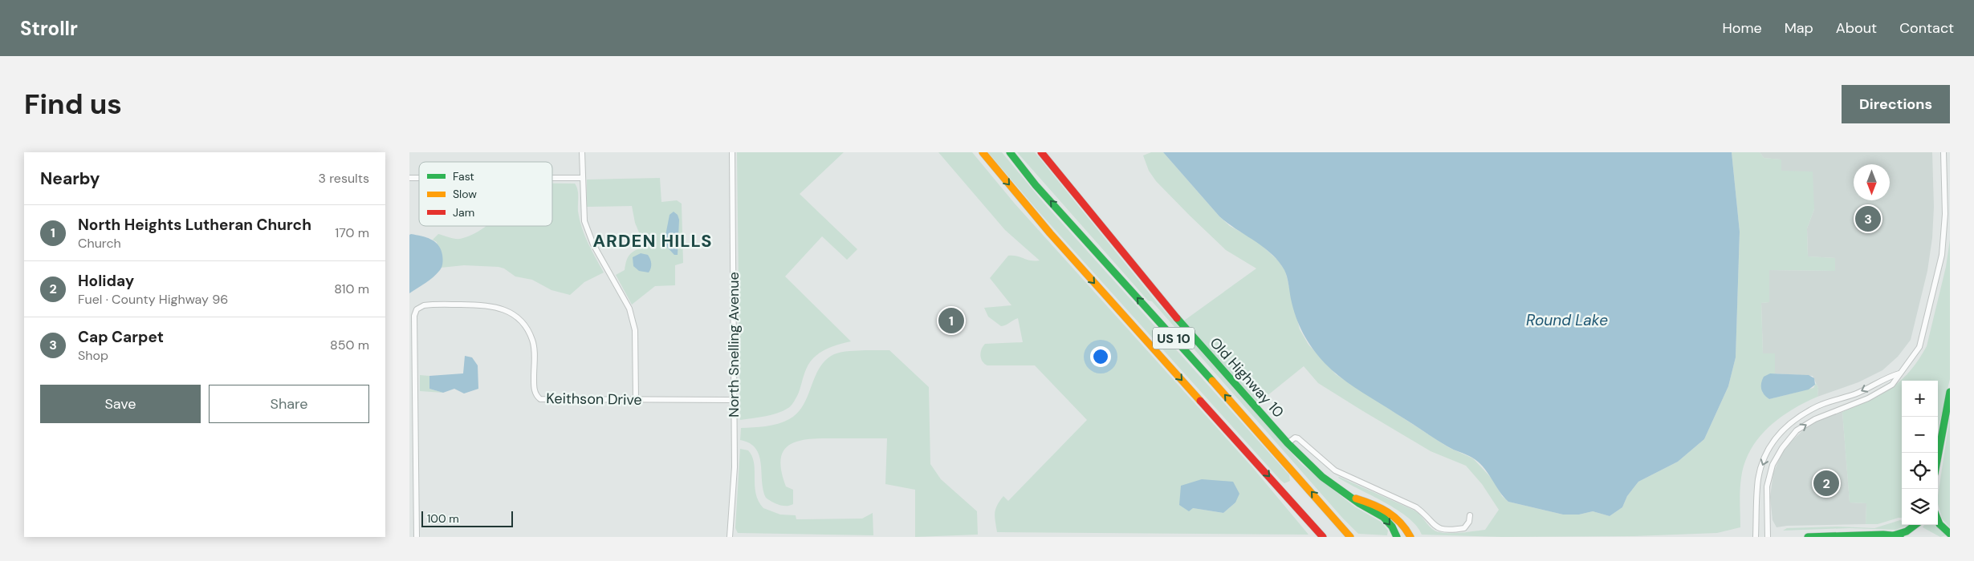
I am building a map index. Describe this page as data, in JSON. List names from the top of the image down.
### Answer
{
  "streets": {
    "main road": ["US 10", "Old Highway 10"],
    "street": ["North Snelling Avenue", "Keithson Drive"]
  },
  "crossings": [
    ["North Snelling Avenue", "Keithson Drive"]
  ],
  "districts": ["ARDEN HILLS"],
  "water": ["Round Lake"],
  "legend": ["Fast", "Slow", "Jam"],
  "scale_bar": "100 m",
  "north": "bottom",
  "page": {
    "header": "Strollr",
    "nav": [
      "Home",
      "Map",
      "About",
      "Contact"
    ],
    "buttons": [
      "Directions",
      ["Save", "Share"]
    ],
    "title": "Find us",
    "heading": ["Nearby", "3 results"],
    "list": [
      {
        "mark": "1",
        "name": "North Heights Lutheran Church",
        "note": "Church",
        "value": "170 m"
      },
      {
        "mark": "2",
        "name": "Holiday",
        "note": "Fuel · County Highway 96",
        "value": "810 m"
      },
      {
        "mark": "3",
        "name": "Cap Carpet",
        "note": "Shop",
        "value": "850 m"
      }
    ],
    "pins": ["3", "1", "2"],
    "map_buttons": ["+", "−"],
    "scale": "100 m"
  }
}
